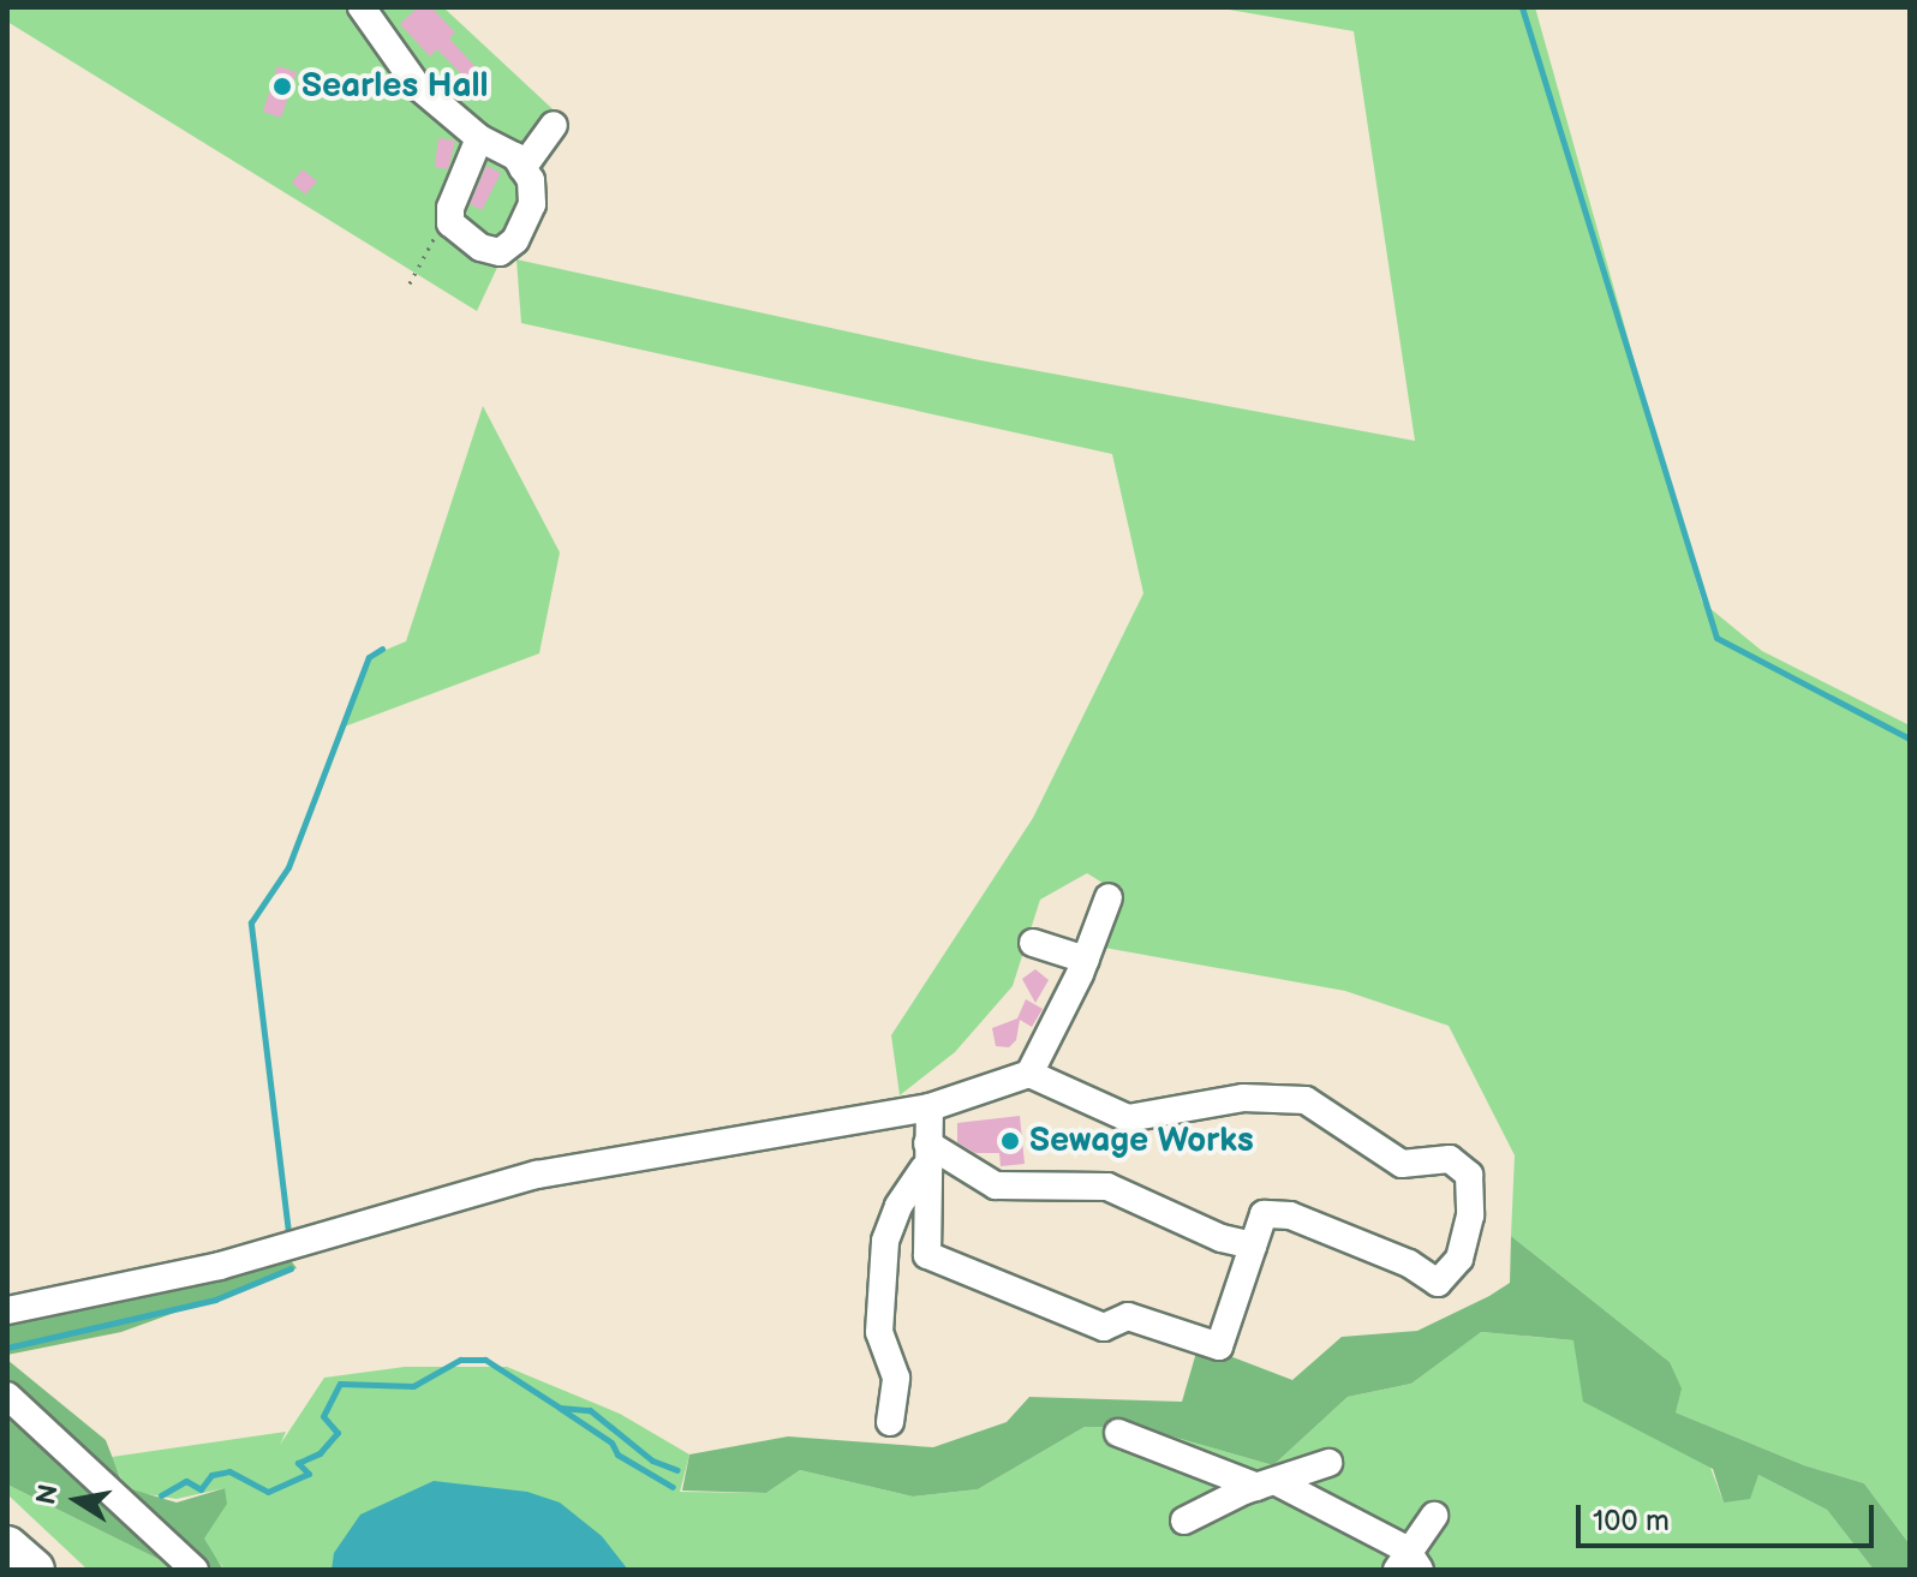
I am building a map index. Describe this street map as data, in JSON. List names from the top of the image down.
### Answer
{
  "places": ["Searles Hall", "Sewage Works"],
  "scale_bar": "100 m",
  "north": "left"
}
